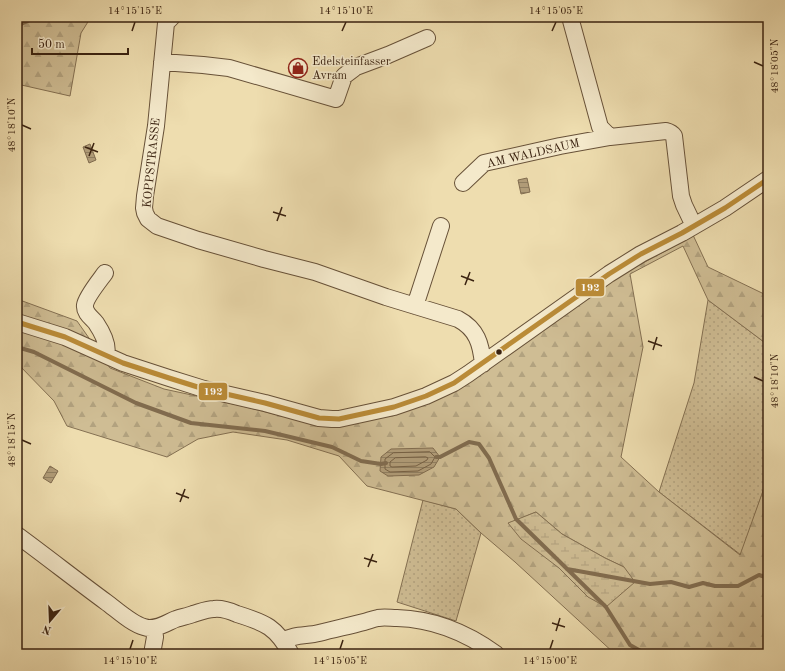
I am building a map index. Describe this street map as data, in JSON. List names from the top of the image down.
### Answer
{
  "streets": {
    "street": ["AM WALDSAUM", "KOPPSTRASSE"]
  },
  "places": {
    "shop": ["Edelsteinfasser Avram"]
  },
  "lines": ["transit line 192"],
  "scale_bar": "50 m",
  "north": "bottom",
  "coordinates": [
    "14°15'15\"E",
    "14°15'10\"E",
    "14°15'05\"E",
    "48°18'05\"N",
    "48°18'10\"N",
    "48°18'15\"N",
    "14°15'00\"E"
  ]
}
